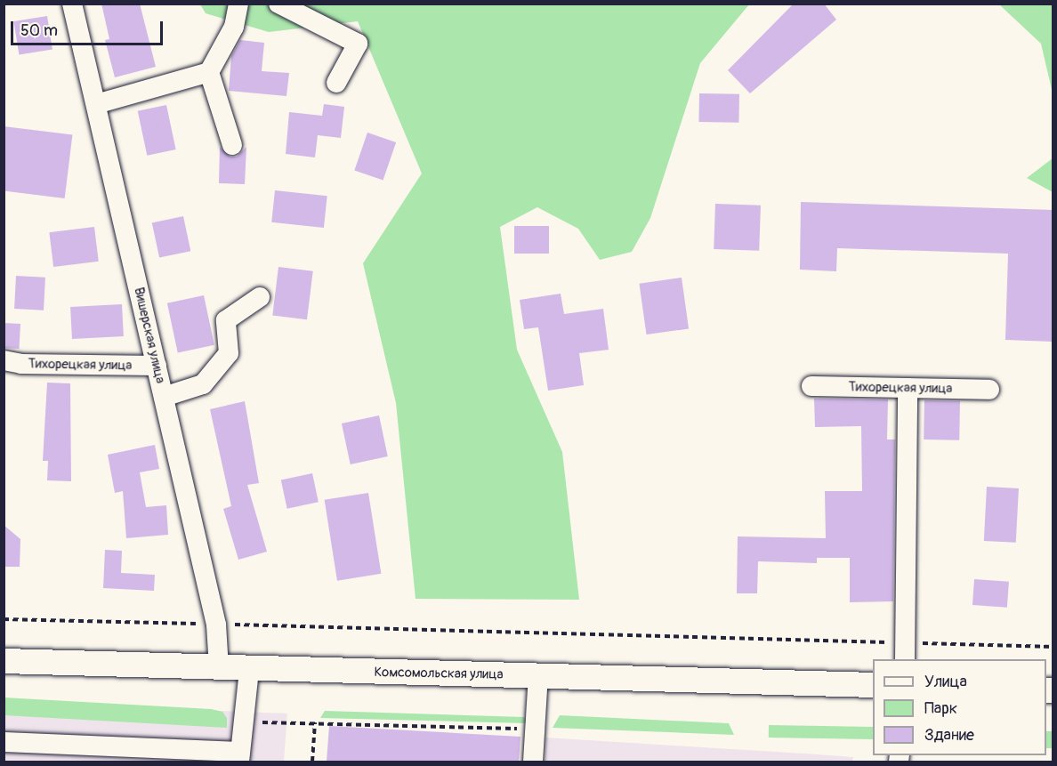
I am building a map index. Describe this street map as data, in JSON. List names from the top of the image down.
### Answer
{
  "streets": {
    "main road": ["Комсомольская улица"],
    "street": ["Вишерская улица", "Тихорецкая улица"]
  },
  "crossings": [
    ["Вишерская улица", "Тихорецкая улица"],
    ["Вишерская улица", "Комсомольская улица"]
  ],
  "legend": ["Улица", "Парк", "Здание"],
  "scale_bar": "50 m"
}
